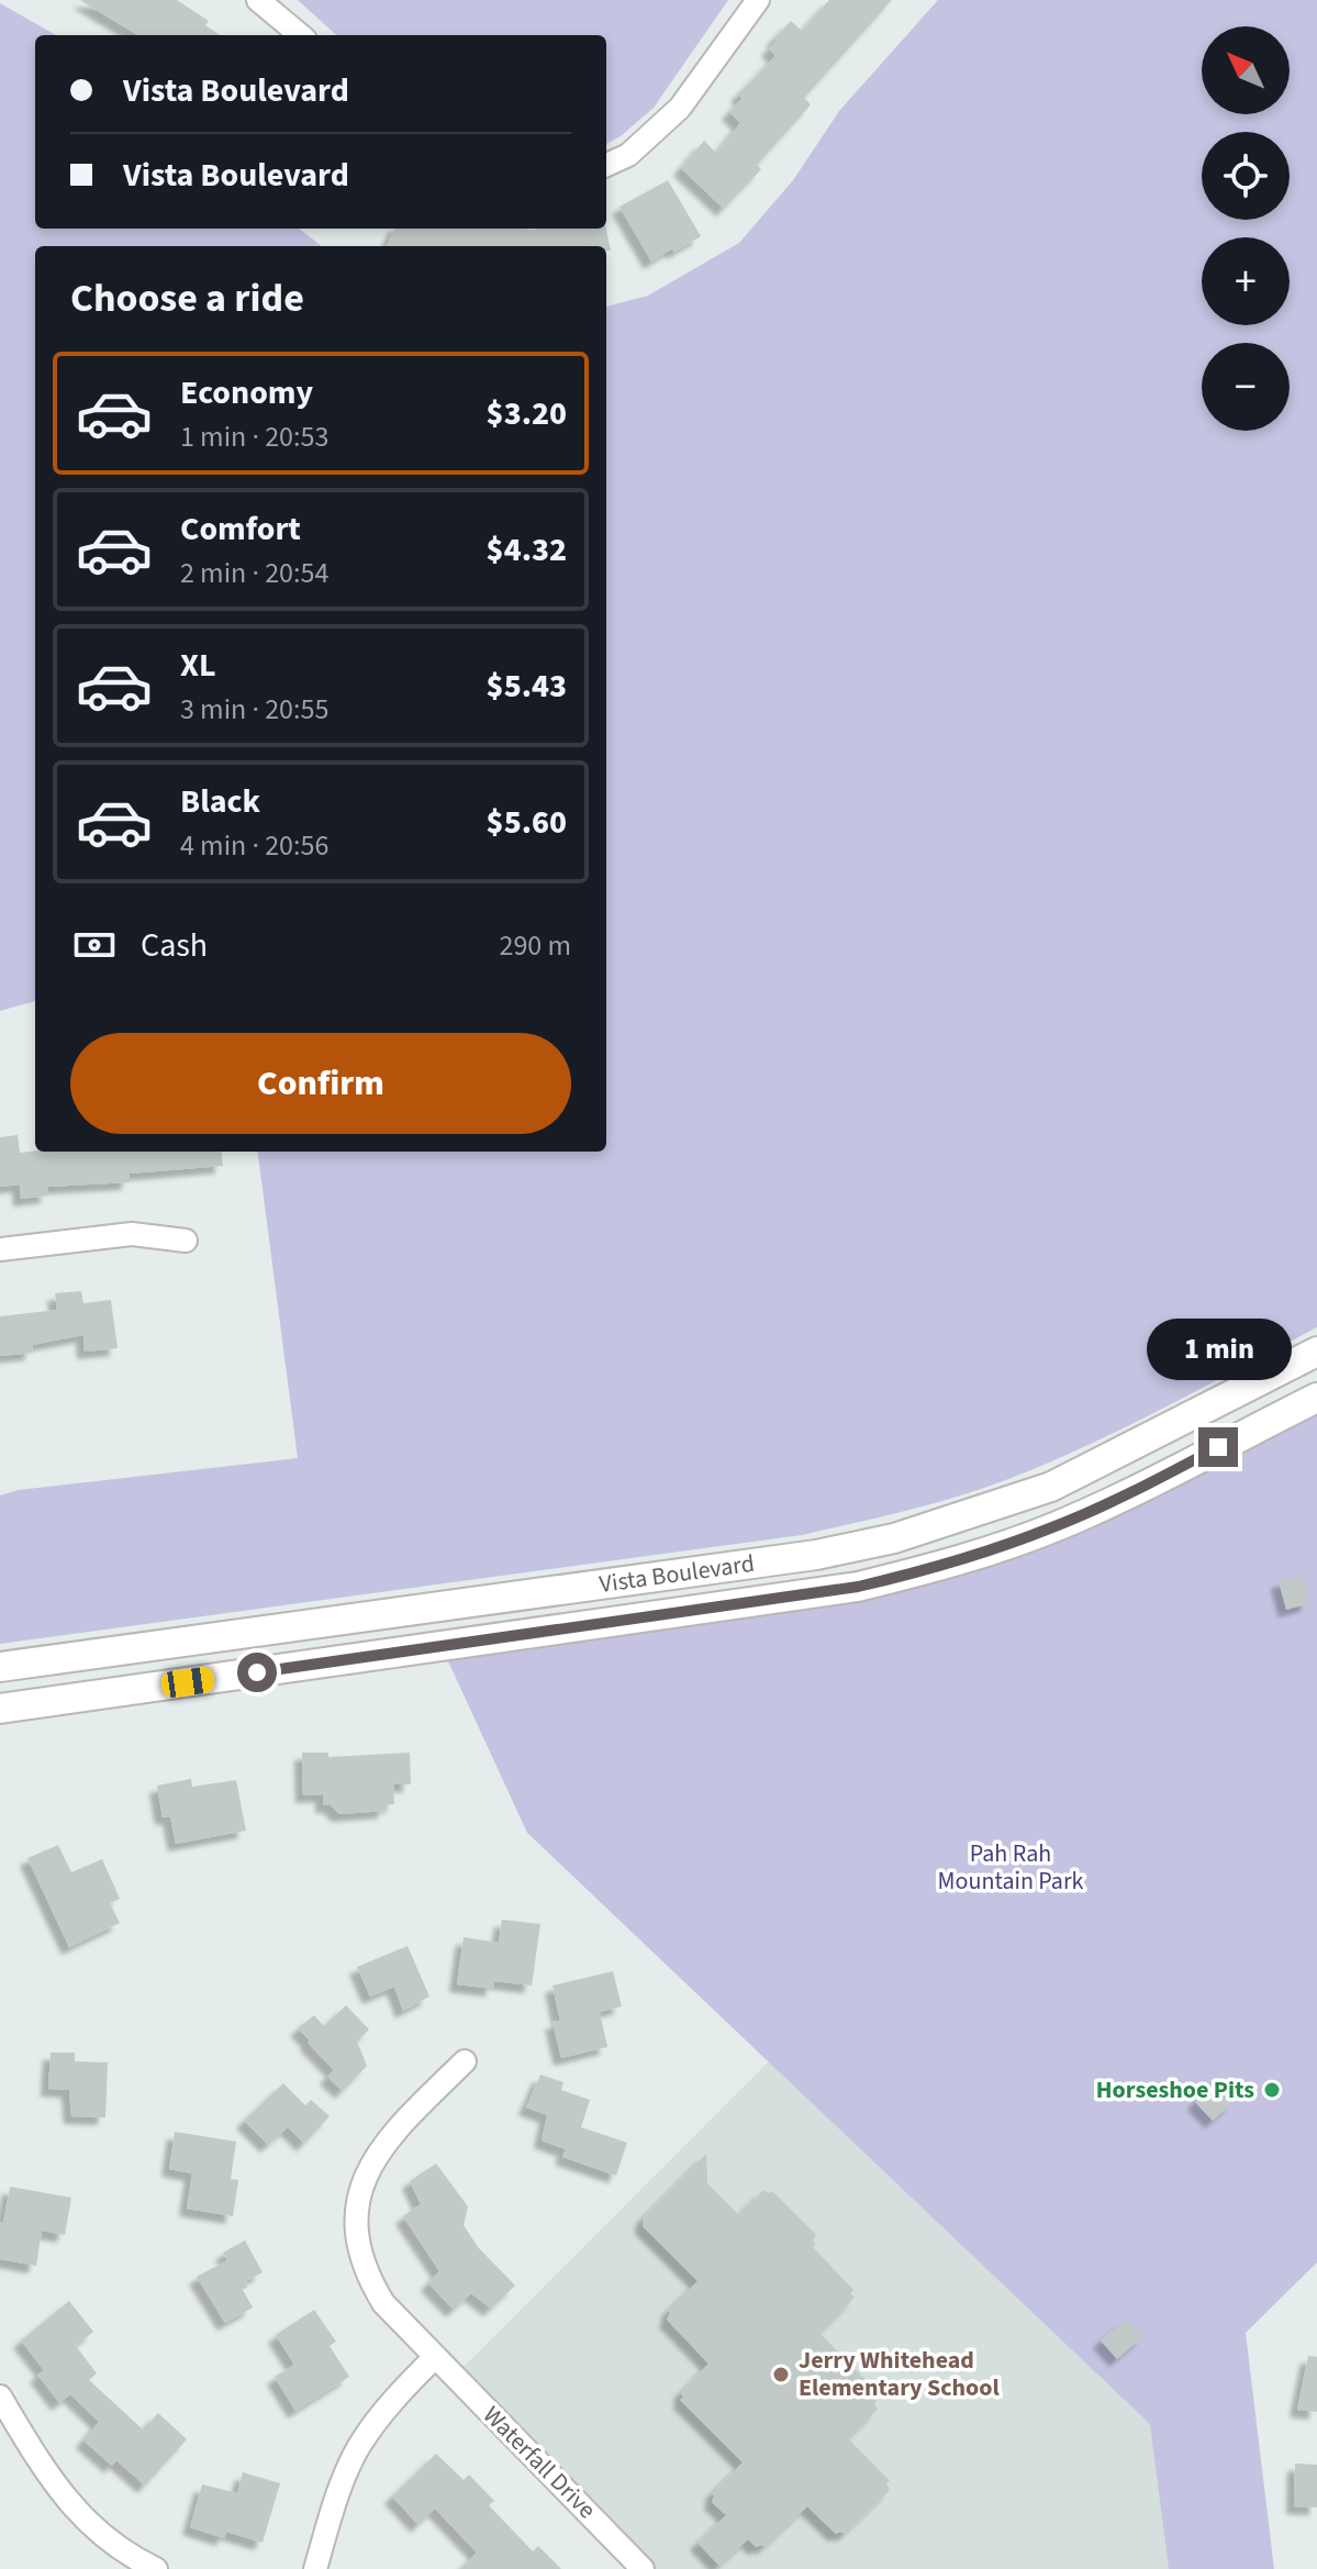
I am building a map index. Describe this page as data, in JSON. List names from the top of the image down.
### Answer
{
  "streets": {
    "main road": ["Vista Boulevard"],
    "street": ["Waterfall Drive"]
  },
  "parks": ["Pah Rah Mountain Park"],
  "places": ["Horseshoe Pits", "Jerry Whitehead Elementary School"],
  "north": "top left",
  "page": {
    "map_buttons": ["+", "−"],
    "banner": ["Vista Boulevard", "Vista Boulevard"],
    "heading": "Choose a ride",
    "list": [
      {
        "name": "Economy",
        "note": "1 min · 20:53",
        "value": "$3.20"
      },
      {
        "name": "Comfort",
        "note": "2 min · 20:54",
        "value": "$4.32"
      },
      {
        "name": "XL",
        "note": "3 min · 20:55",
        "value": "$5.43"
      },
      {
        "name": "Black",
        "note": "4 min · 20:56",
        "value": "$5.60"
      }
    ],
    "pay": ["Cash", "290 m"],
    "buttons": "Confirm",
    "bubble": "1 min"
  }
}
